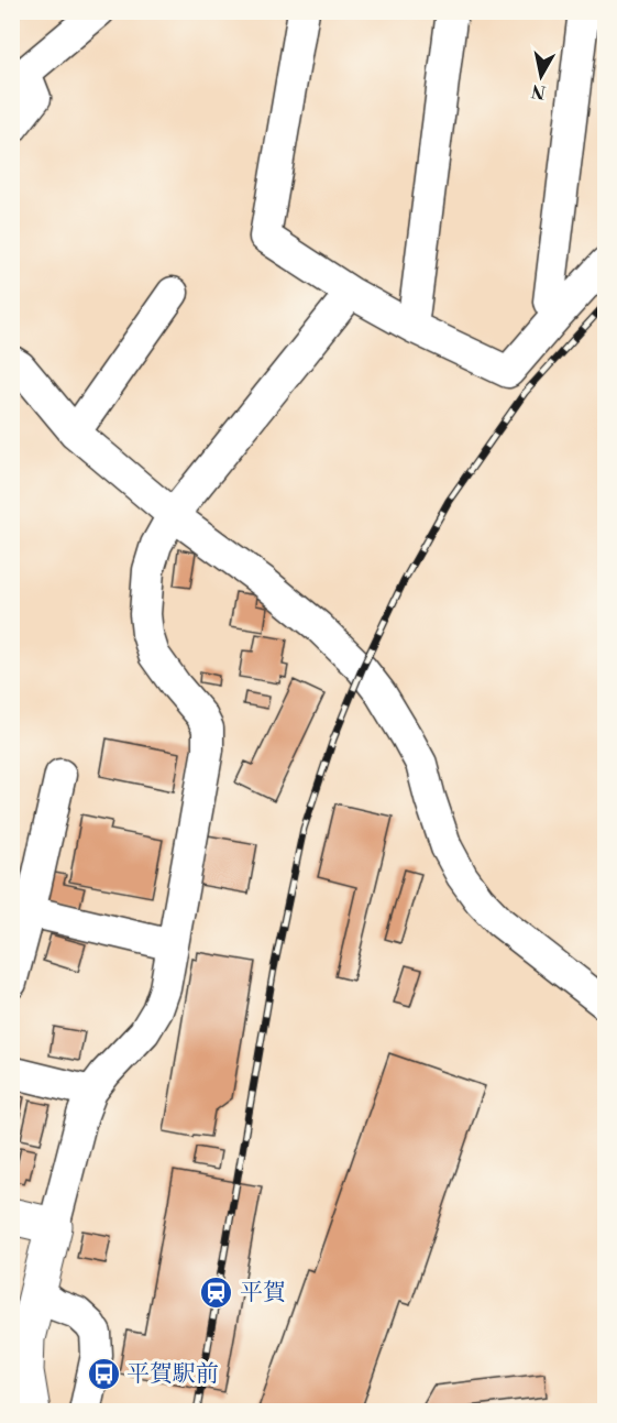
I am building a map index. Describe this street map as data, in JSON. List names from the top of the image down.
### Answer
{
  "places": {
    "station": ["平賀"],
    "bus stop": ["平賀駅前"]
  },
  "north": "bottom"
}
